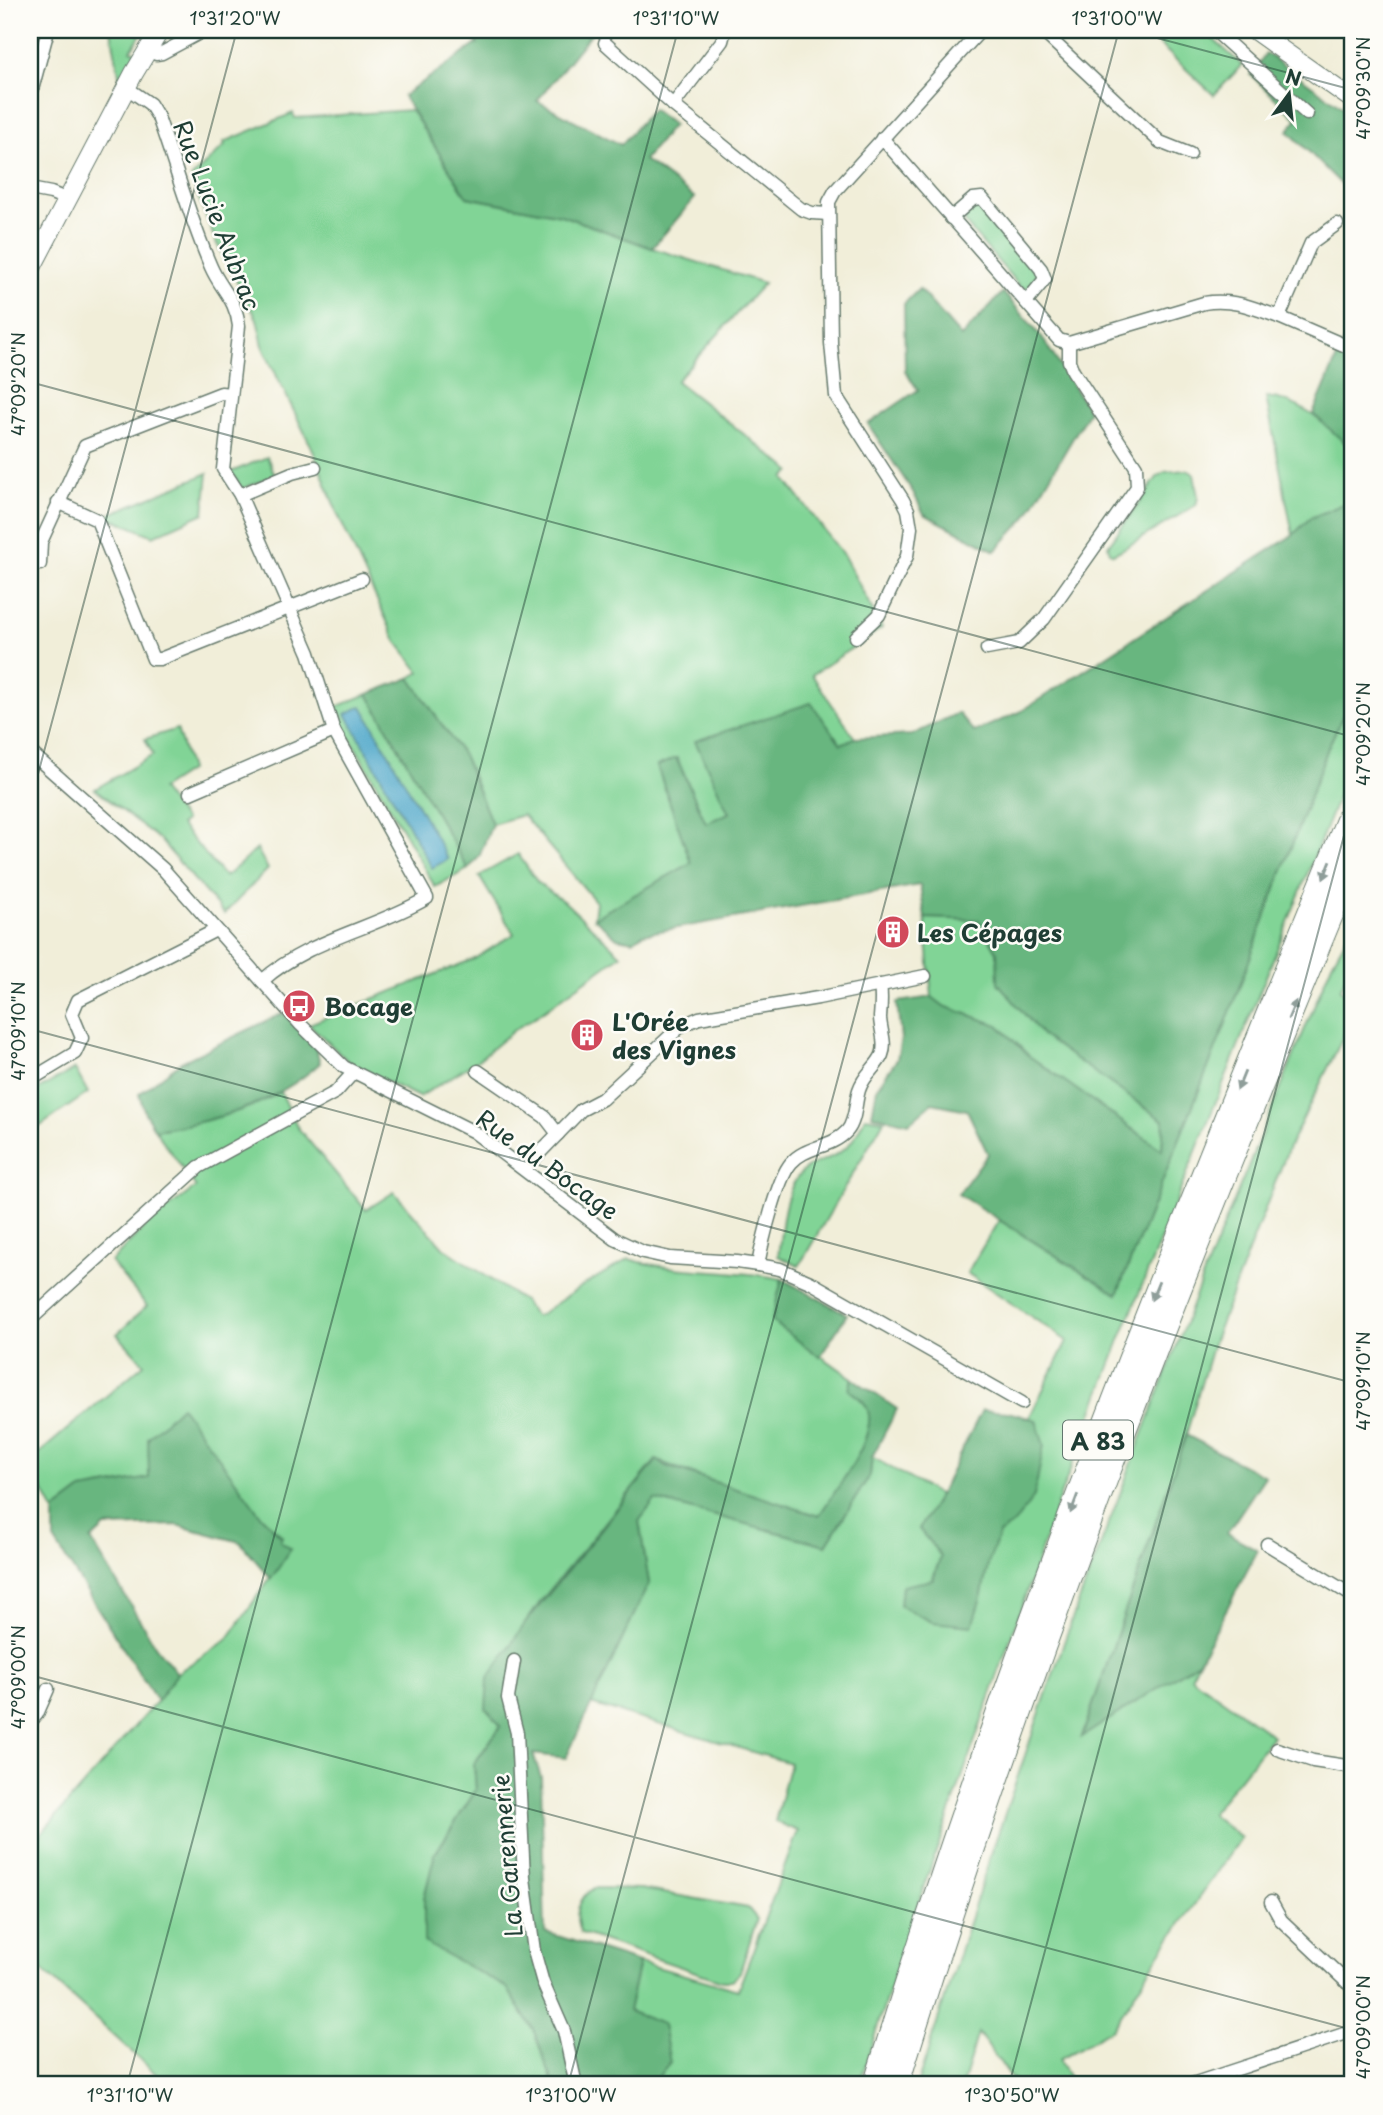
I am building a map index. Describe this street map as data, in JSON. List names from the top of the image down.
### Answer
{
  "streets": {
    "highway": ["A 83"],
    "street": ["Rue Lucie Aubrac", "Rue du Bocage", "La Garennerie"]
  },
  "crossings": [
    ["Rue Lucie Aubrac", "Rue du Bocage"]
  ],
  "places": {
    "building": ["Les Cépages", "L'Orée des Vignes"],
    "bus stop": ["Bocage"]
  },
  "north": "top",
  "coordinates": [
    "1°31'20\"W",
    "1°31'10\"W",
    "1°31'00\"W",
    "47°09'30\"N",
    "47°09'20\"N",
    "47°09'10\"N",
    "47°09'00\"N",
    "1°30'50\"W"
  ]
}
